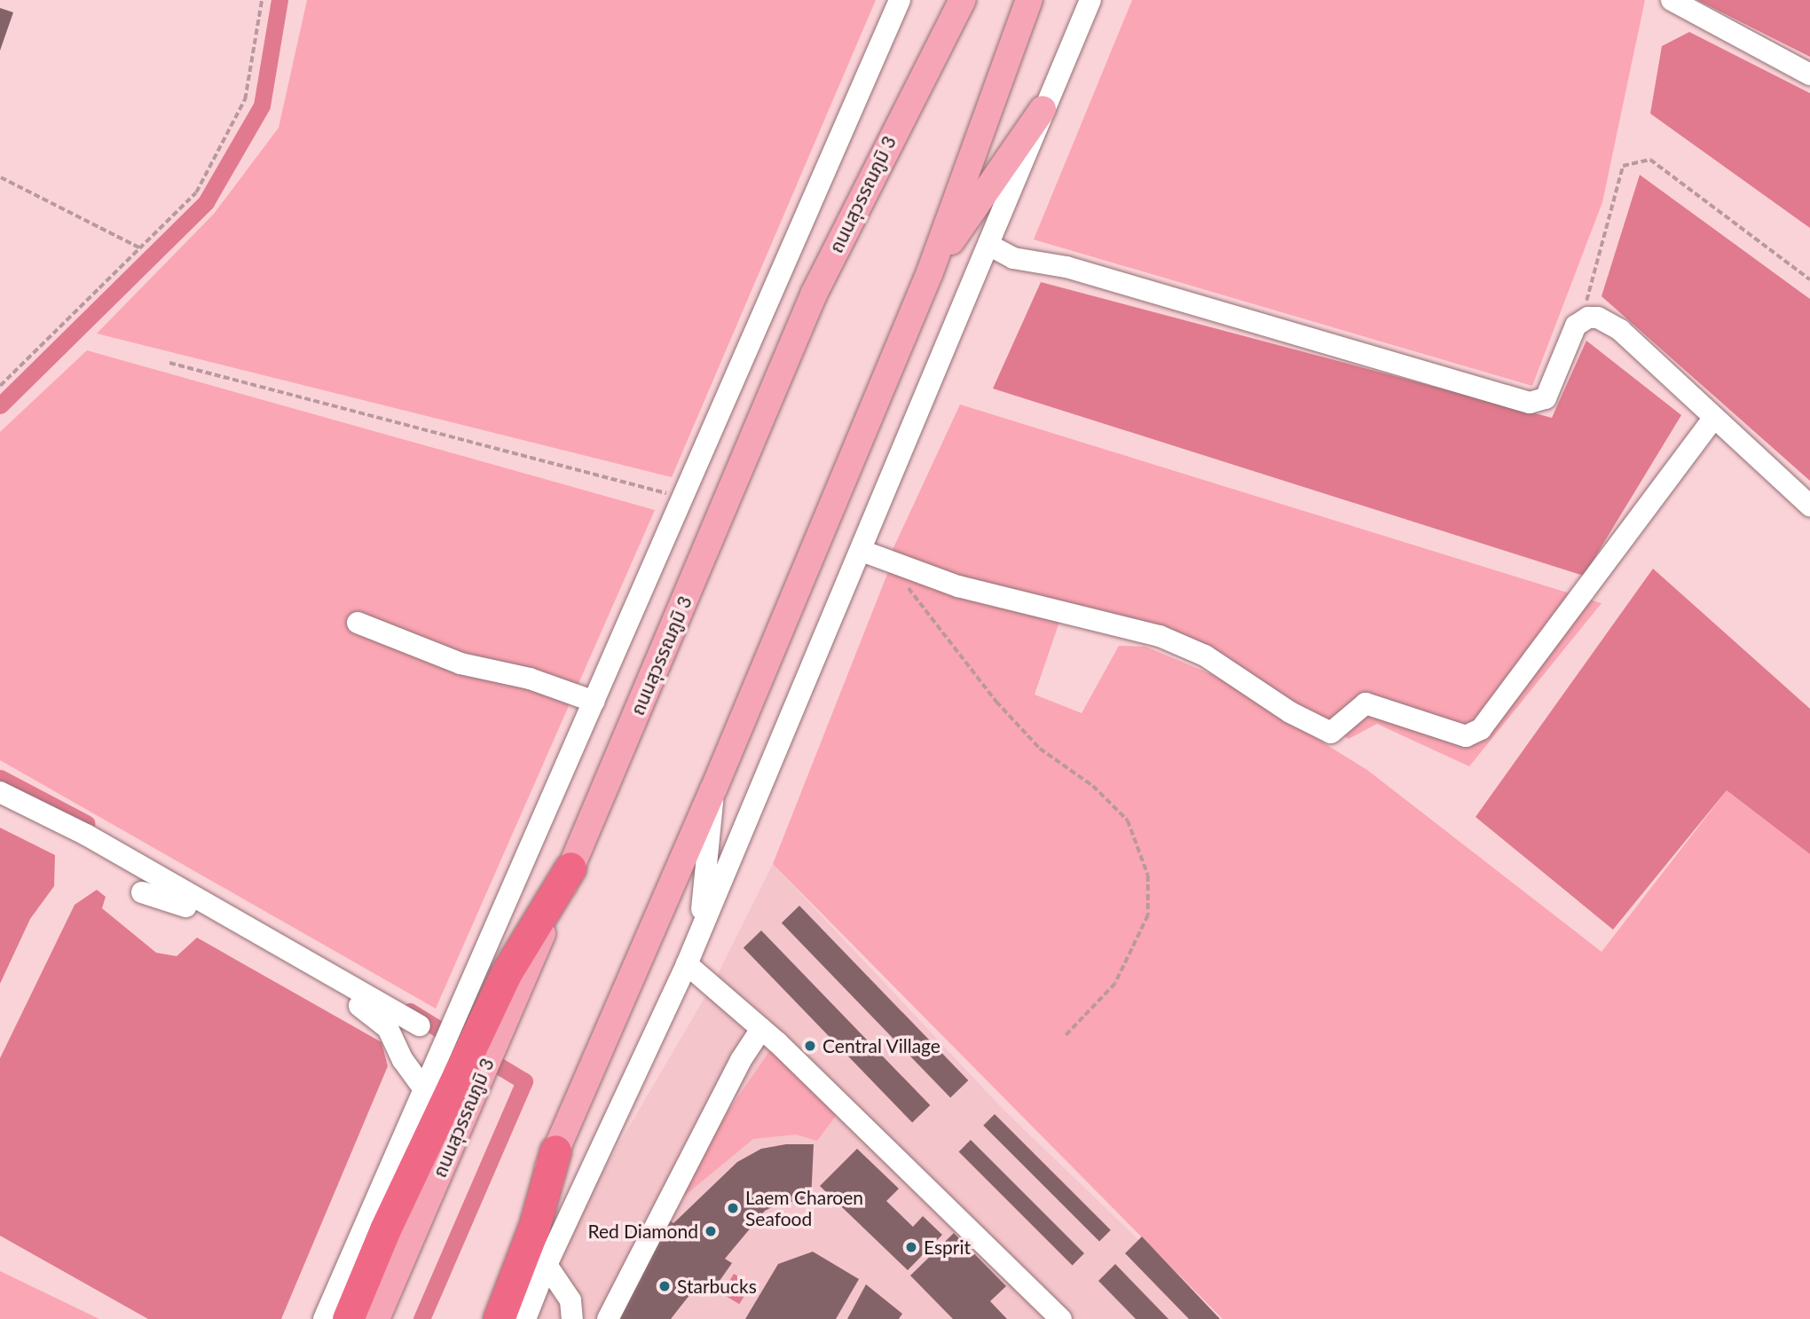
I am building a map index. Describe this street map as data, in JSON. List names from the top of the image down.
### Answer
{
  "streets": {
    "main road": ["ถนนสุวรรณภูมิ 3"]
  },
  "places": [
    "Central Village",
    "Laem Charoen Seafood",
    "Red Diamond",
    "Esprit",
    "Starbucks"
  ]
}
